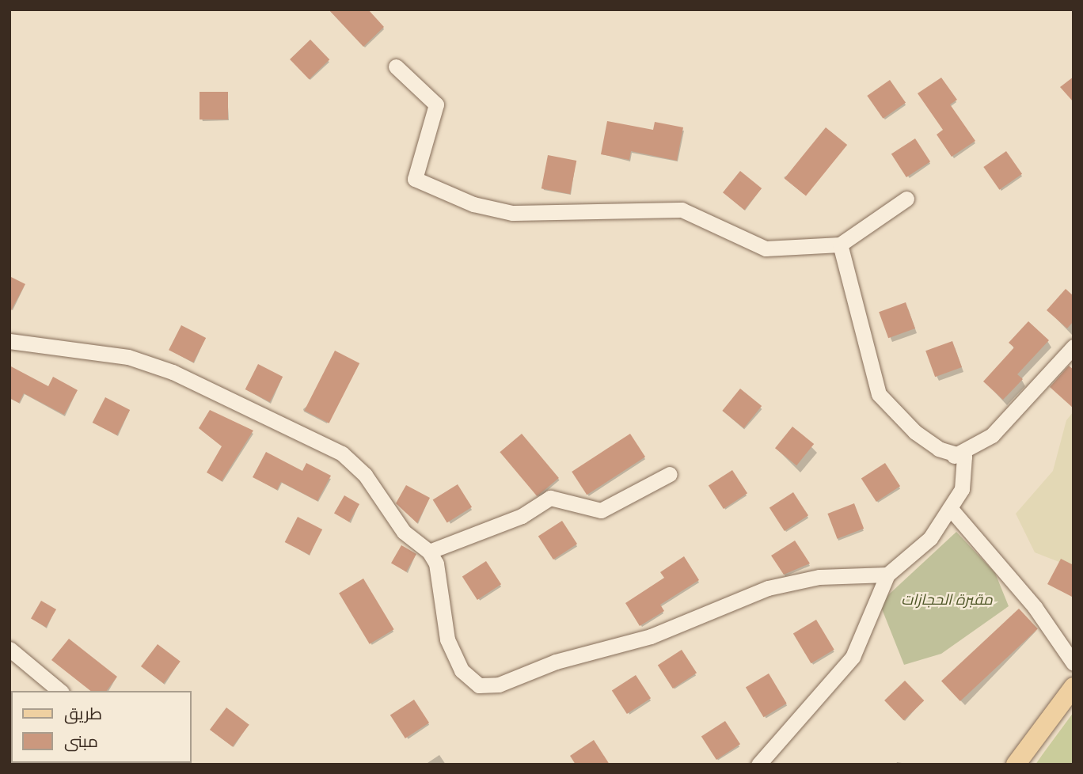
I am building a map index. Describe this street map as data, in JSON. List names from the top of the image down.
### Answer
{
  "parks": ["مقبرة الحجازات"],
  "legend": ["طريق", "مبنى"]
}
